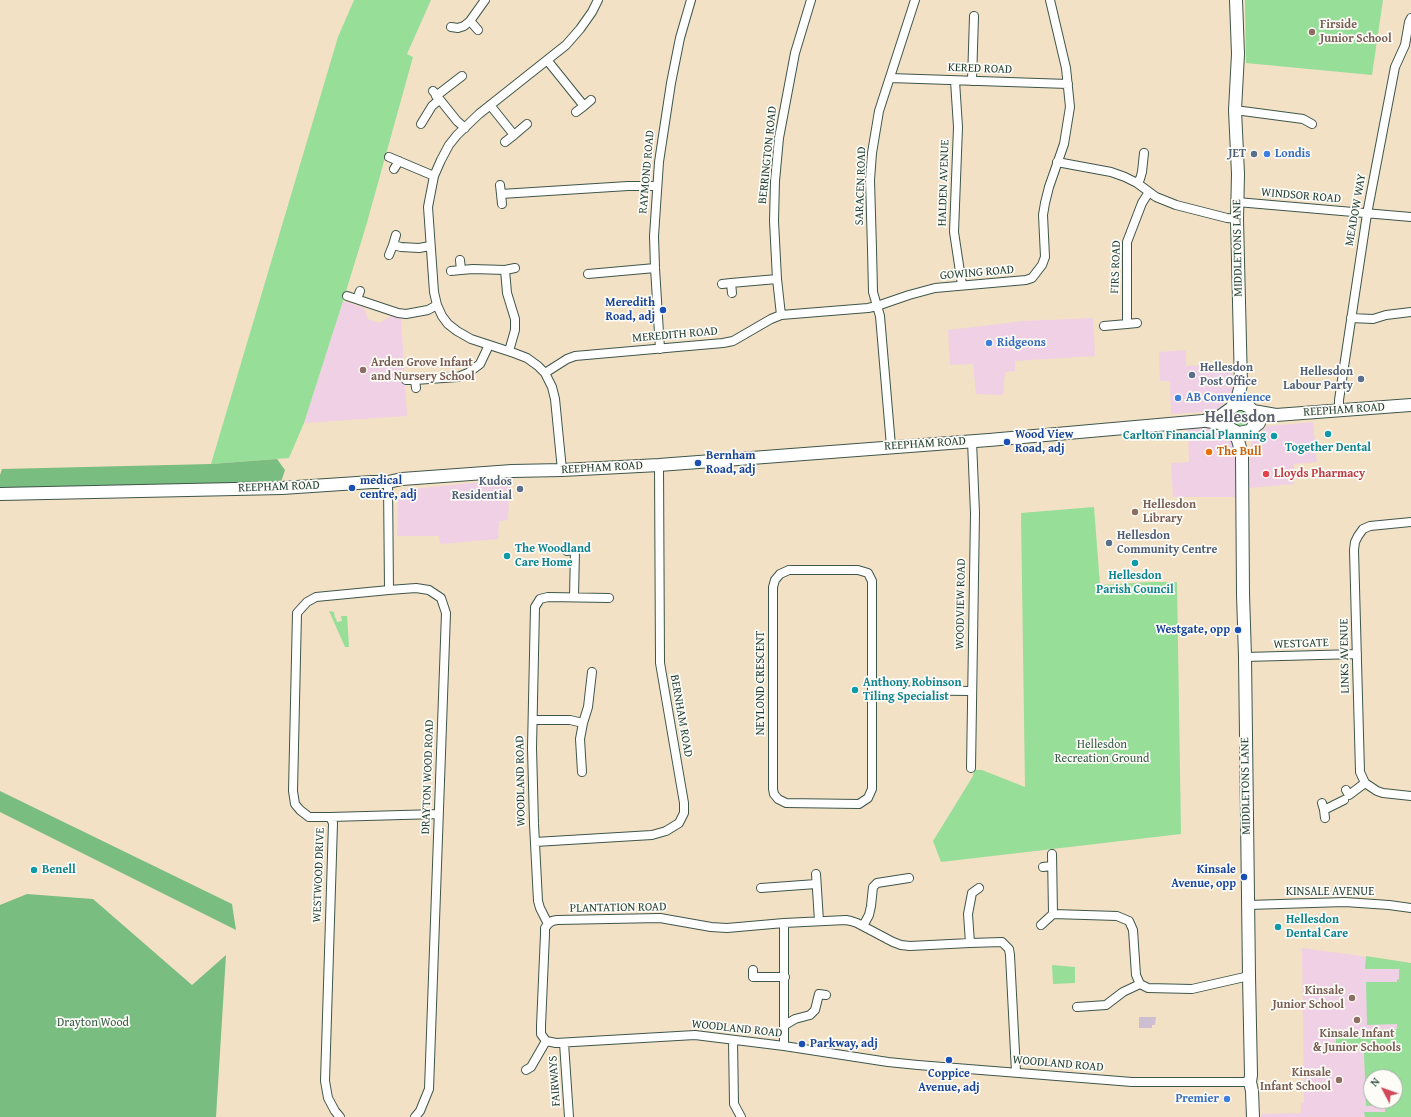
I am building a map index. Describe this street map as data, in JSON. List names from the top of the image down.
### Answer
{
  "streets": {
    "street": [
      "KERED ROAD",
      "BERRINGTON ROAD",
      "RAYMOND ROAD",
      "HALDEN AVENUE",
      "SARACEN ROAD",
      "WINDSOR ROAD",
      "MEADOW WAY",
      "MIDDLETONS LANE",
      "FIRS ROAD",
      "GOWING ROAD",
      "MEREDITH ROAD",
      "REEPHAM ROAD",
      "WOODVIEW ROAD",
      "WESTGATE",
      "LINKS AVENUE",
      "NEYLOND CRESCENT",
      "BERNHAM ROAD",
      "DRAYTON WOOD ROAD",
      "WOODLAND ROAD",
      "WESTWOOD DRIVE",
      "KINSALE AVENUE",
      "PLANTATION ROAD",
      "FAIRWAYS"
    ]
  },
  "crossings": [
    ["KERED ROAD", "HALDEN AVENUE"],
    ["KERED ROAD", "SARACEN ROAD"],
    ["KERED ROAD", "GOWING ROAD"],
    ["BERRINGTON ROAD", "MEREDITH ROAD"],
    ["RAYMOND ROAD", "MEREDITH ROAD"],
    ["HALDEN AVENUE", "GOWING ROAD"],
    ["SARACEN ROAD", "GOWING ROAD"],
    ["SARACEN ROAD", "MEREDITH ROAD"],
    ["WINDSOR ROAD", "MEADOW WAY"],
    ["WINDSOR ROAD", "MIDDLETONS LANE"],
    ["MEADOW WAY", "REEPHAM ROAD"],
    ["MIDDLETONS LANE", "REEPHAM ROAD"],
    ["MIDDLETONS LANE", "WESTGATE"],
    ["MIDDLETONS LANE", "WOODLAND ROAD"],
    ["MIDDLETONS LANE", "KINSALE AVENUE"],
    ["GOWING ROAD", "MEREDITH ROAD"],
    ["REEPHAM ROAD", "WOODVIEW ROAD"],
    ["REEPHAM ROAD", "BERNHAM ROAD"],
    ["WESTGATE", "LINKS AVENUE"],
    ["BERNHAM ROAD", "WOODLAND ROAD"],
    ["DRAYTON WOOD ROAD", "WESTWOOD DRIVE"],
    ["WOODLAND ROAD", "PLANTATION ROAD"],
    ["WOODLAND ROAD", "FAIRWAYS"]
  ],
  "districts": ["Hellesdon"],
  "parks": ["Hellesdon Recreation Ground", "Drayton Wood"],
  "places": [
    "Firside Junior School",
    "JET",
    "Londis",
    "Meredith Road, adj",
    "Ridgeons",
    "Arden Grove Infant and Nursery School",
    "Hellesdon Post Office",
    "Hellesdon Labour Party",
    "AB Convenience",
    "Together Dental",
    "Carlton Financial Planning",
    "Wood View Road, adj",
    "The Bull",
    "Bernham Road, adj",
    "Lloyds Pharmacy",
    "medical centre, adj",
    "Kudos Residential",
    "Hellesdon Library",
    "Hellesdon Community Centre",
    "The Woodland Care Home",
    "Hellesdon Parish Council",
    "Westgate, opp",
    "Anthony Robinson Tiling Specialist",
    "Benell",
    "Kinsale Avenue, opp",
    "Hellesdon Dental Care",
    "Kinsale Junior School",
    "Kinsale Infant & Junior Schools",
    "Parkway, adj",
    "Coppice Avenue, adj",
    "Kinsale Infant School",
    "Premier"
  ],
  "north": "top left"
}
